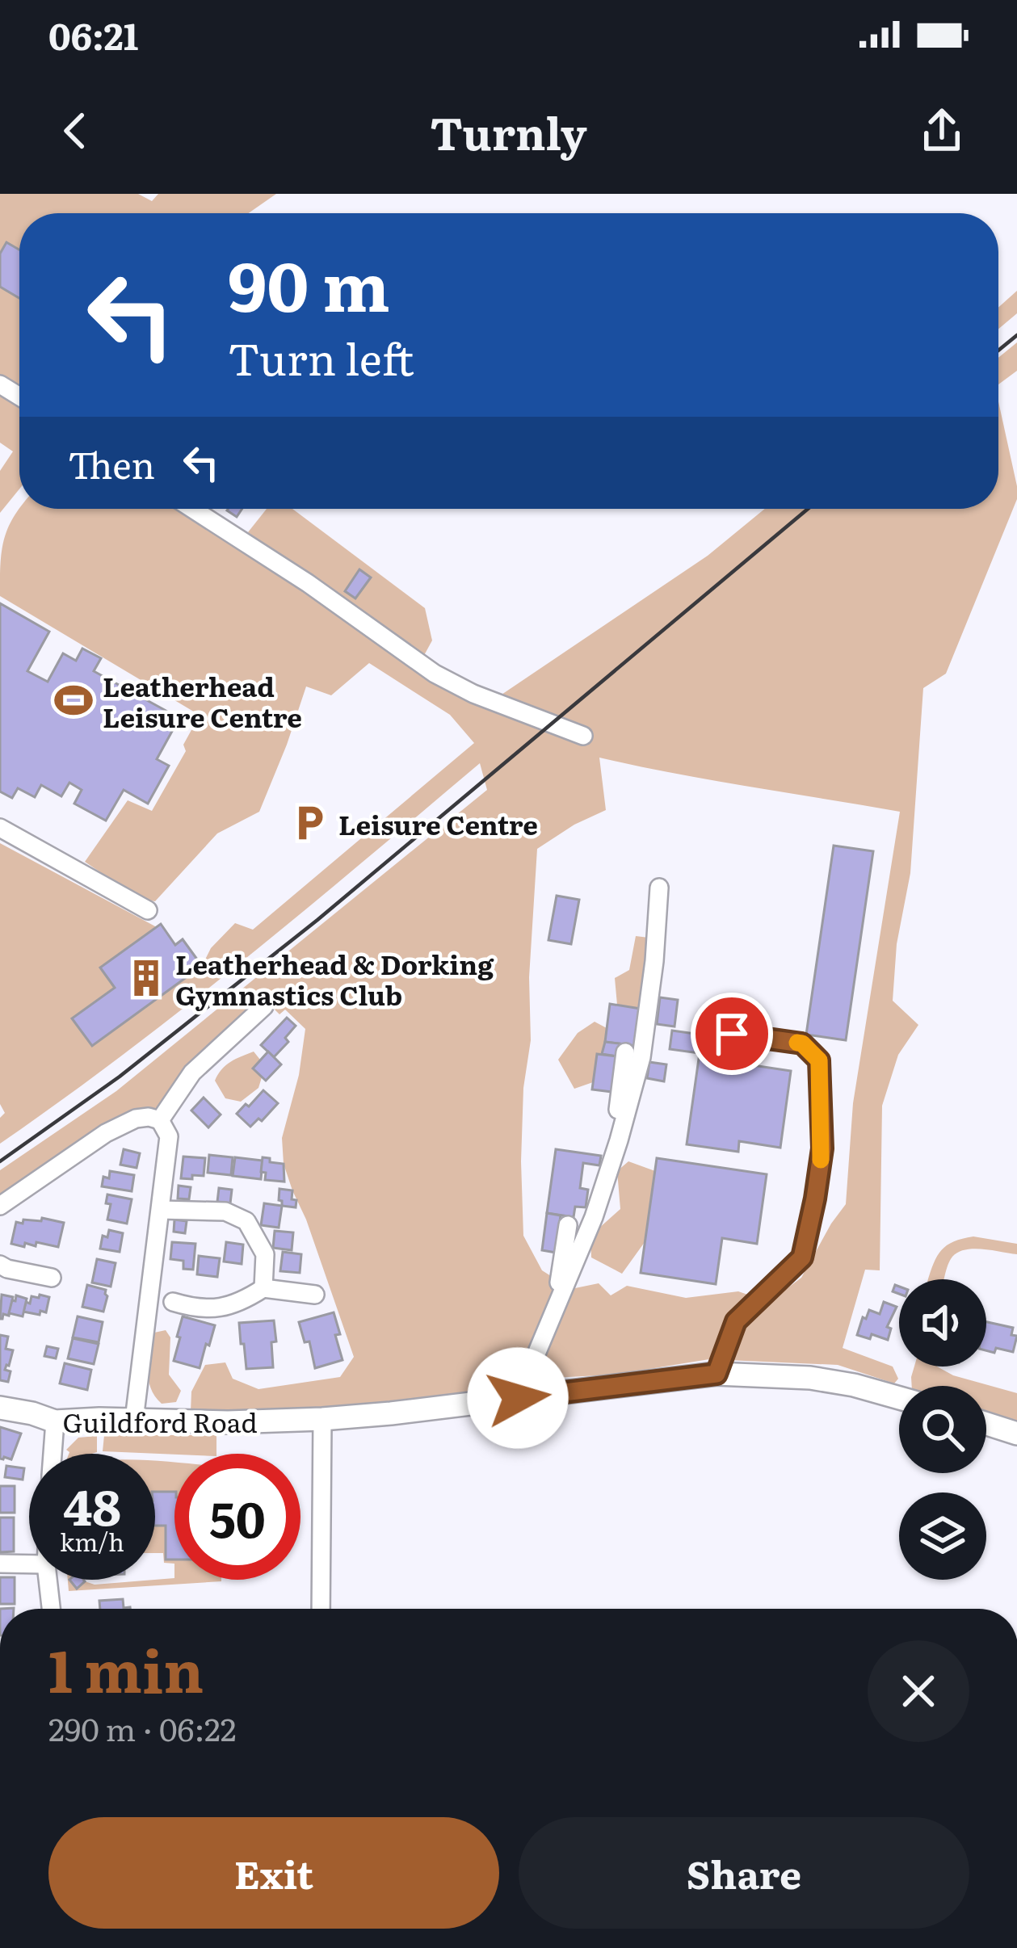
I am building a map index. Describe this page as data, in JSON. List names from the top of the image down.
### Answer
{
  "streets": {
    "main road": ["Guildford Road"]
  },
  "places": {
    "sports": ["Leatherhead Leisure Centre"],
    "parking": ["Leisure Centre"],
    "building": ["Leatherhead & Dorking Gymnastics Club"]
  },
  "page": {
    "status": "06:21",
    "header": "Turnly",
    "turn": ["90 m", "Turn left"],
    "then": "Then",
    "speed": "48 km/h",
    "limit": "50",
    "heading": ["1 min", "290 m · 06:22"],
    "buttons": ["Exit", "Share"]
  }
}
